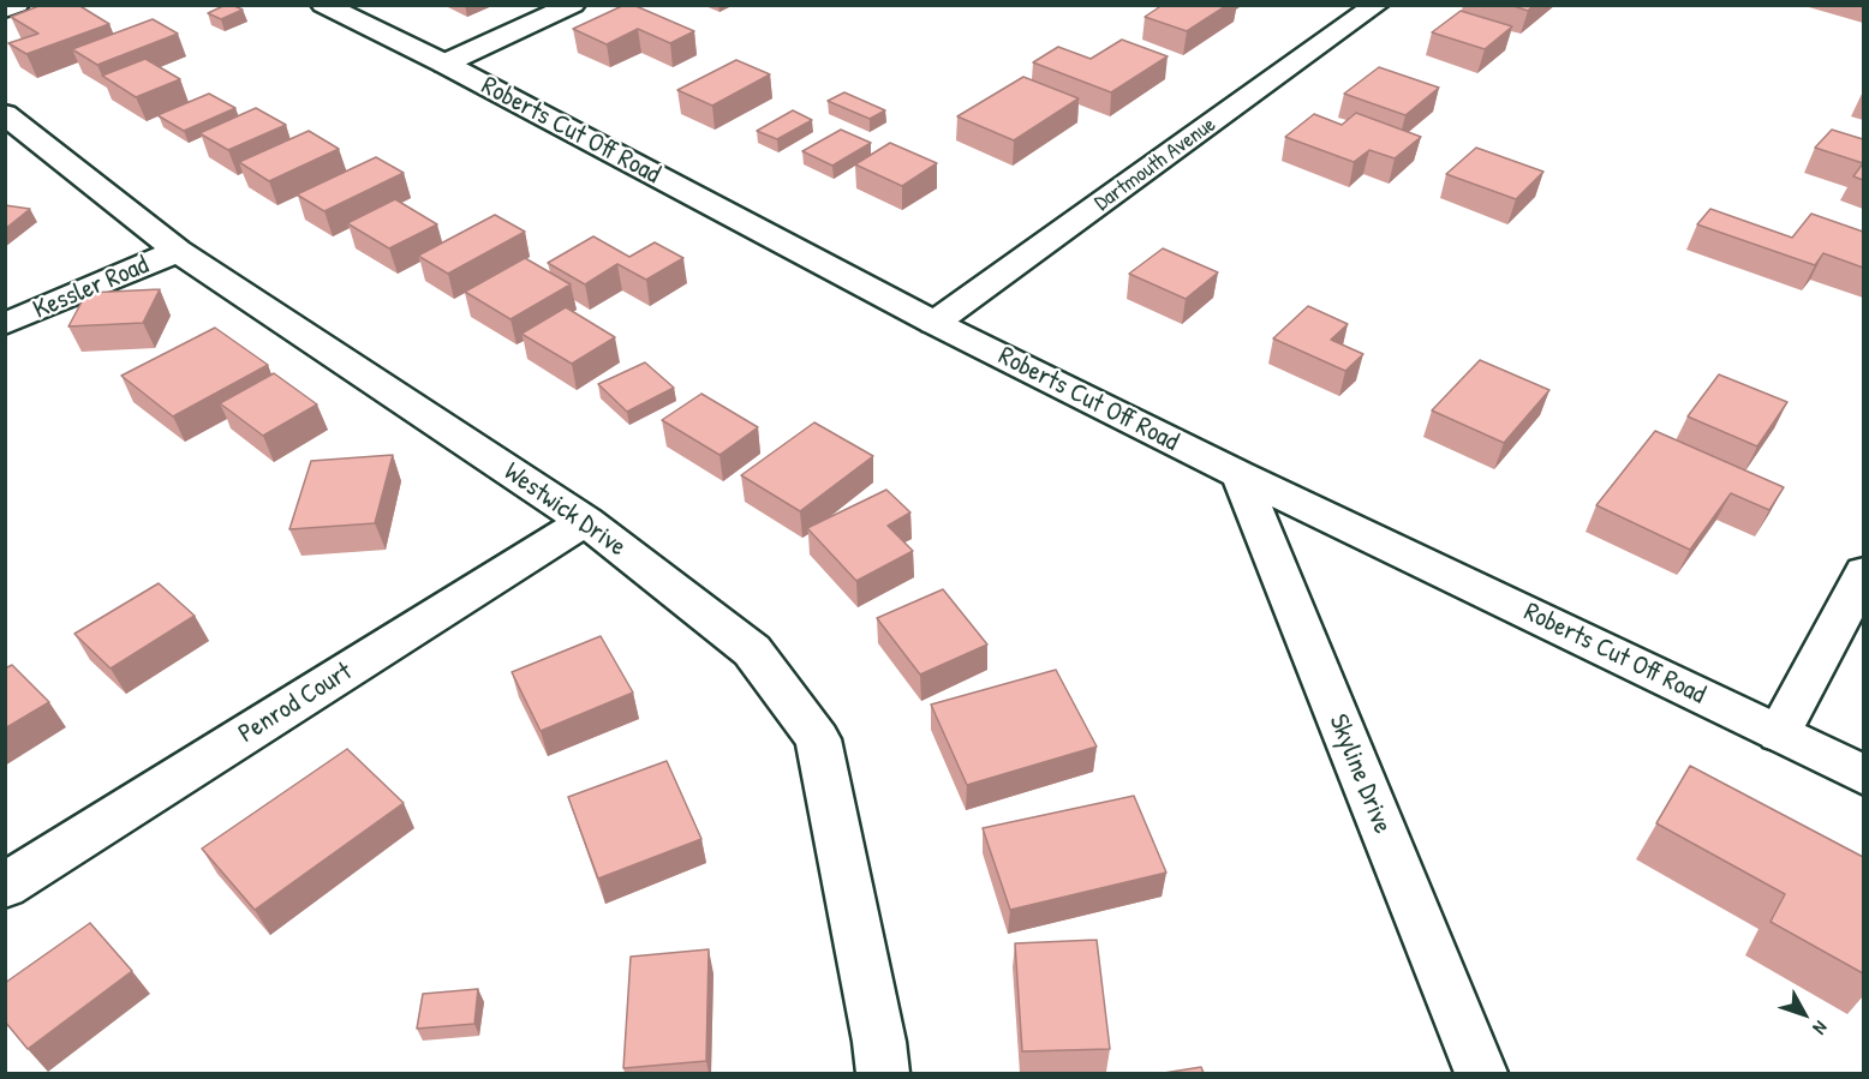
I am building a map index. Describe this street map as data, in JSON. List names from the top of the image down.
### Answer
{
  "streets": {
    "street": [
      "Roberts Cut Off Road",
      "Dartmouth Avenue",
      "Kessler Road",
      "Westwick Drive",
      "Penrod Court",
      "Skyline Drive"
    ]
  },
  "crossings": [
    ["Roberts Cut Off Road", "Dartmouth Avenue"],
    ["Roberts Cut Off Road", "Skyline Drive"],
    ["Kessler Road", "Westwick Drive"],
    ["Westwick Drive", "Penrod Court"]
  ],
  "north": "bottom right"
}
